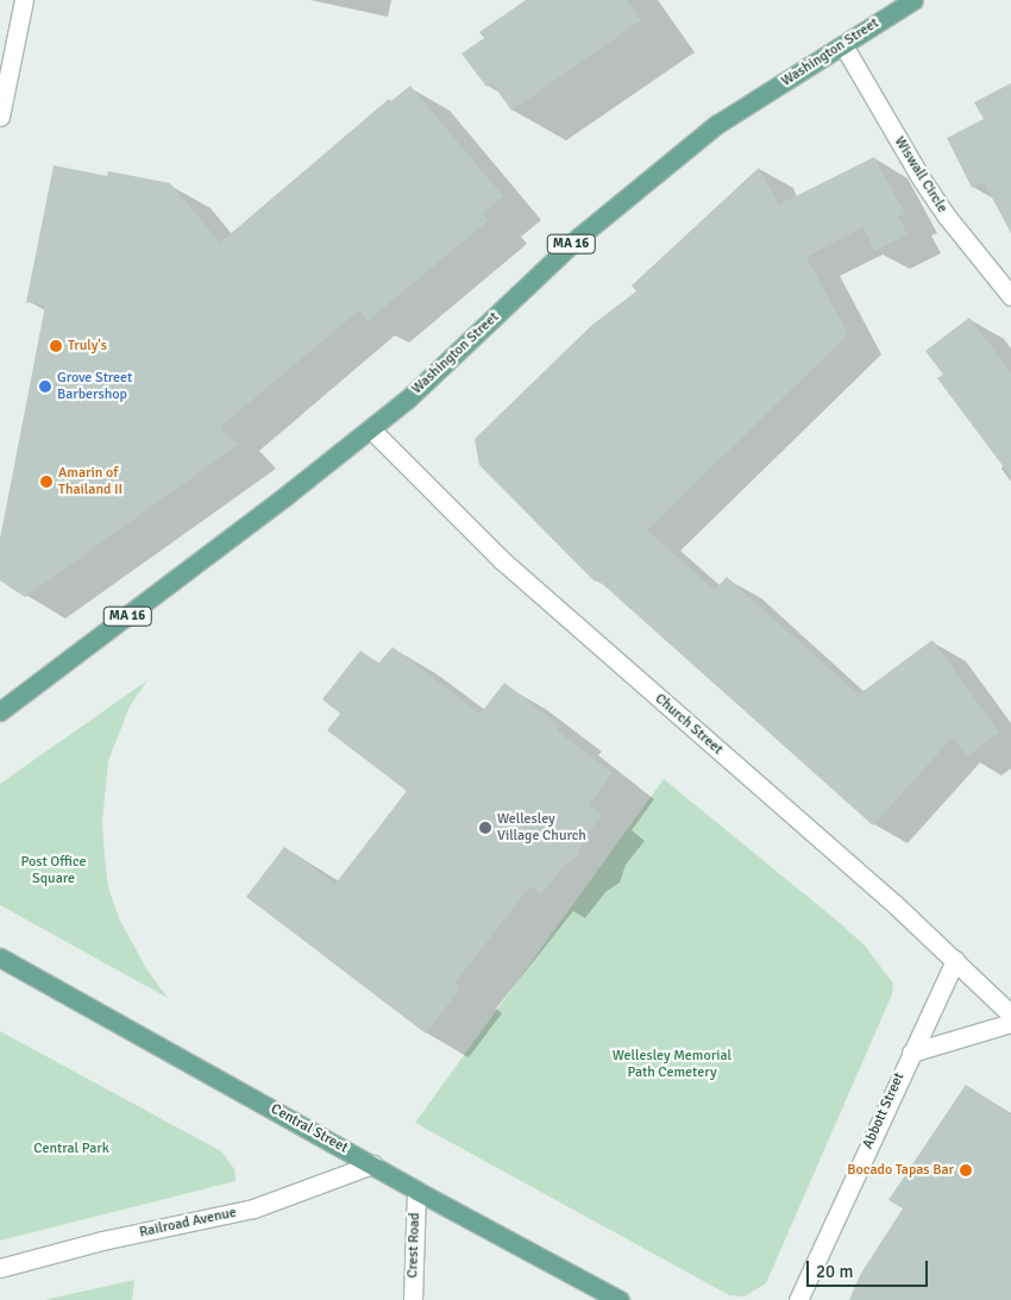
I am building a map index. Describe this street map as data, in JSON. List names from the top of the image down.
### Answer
{
  "streets": {
    "main road": ["Washington Street", "MA 16", "Central Street"],
    "street": [
      "Wiswall Circle",
      "Church Street",
      "Abbott Street",
      "Railroad Avenue",
      "Crest Road"
    ]
  },
  "crossings": [
    ["Washington Street", "Wiswall Circle"],
    ["Washington Street", "Church Street"],
    ["Church Street", "Abbott Street"],
    ["Central Street", "Railroad Avenue"],
    ["Central Street", "Crest Road"]
  ],
  "parks": ["Post Office Square", "Wellesley Memorial Path Cemetery", "Central Park"],
  "places": [
    "Truly's",
    "Grove Street Barbershop",
    "Amarin of Thailand II",
    "Wellesley Village Church",
    "Bocado Tapas Bar"
  ],
  "scale_bar": "20 m"
}
